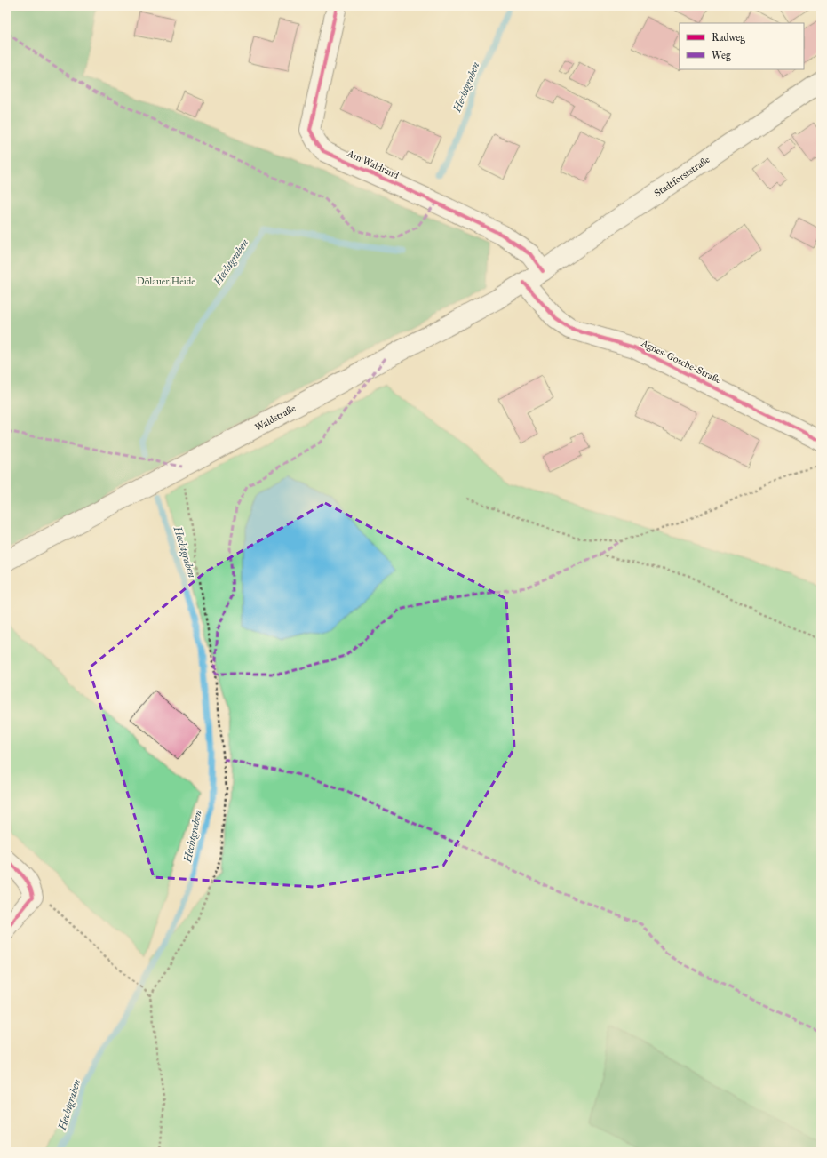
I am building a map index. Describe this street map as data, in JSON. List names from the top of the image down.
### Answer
{
  "streets": {
    "main road": [
      "Am Waldrand",
      "Stadtforststraße",
      "Agnes-Gosche-Straße",
      "Waldstraße"
    ]
  },
  "crossings": [
    ["Am Waldrand", "Stadtforststraße"],
    ["Am Waldrand", "Waldstraße"],
    ["Stadtforststraße", "Waldstraße"],
    ["Agnes-Gosche-Straße", "Waldstraße"]
  ],
  "water": ["Hechtgraben"],
  "parks": ["Dölauer Heide"],
  "legend": ["Radweg", "Weg"]
}
